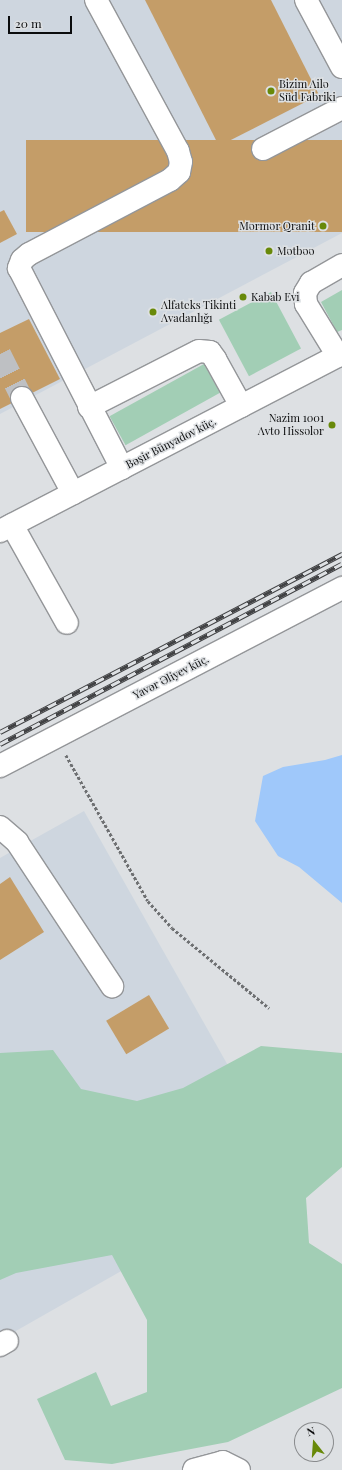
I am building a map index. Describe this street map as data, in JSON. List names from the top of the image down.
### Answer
{
  "streets": {
    "street": ["Bəşir Bünyadov küç.", "Yavər Əliyev küç."]
  },
  "places": [
    "Bizim Ailə Süd Fabriki",
    "Mərmər Qranit",
    "Mətbəə",
    "Kabab Evi",
    "Alfateks Tikinti Avadanlığı",
    "Nazim 1001 Avto Hissələr"
  ],
  "scale_bar": "20 m",
  "north": "top"
}
